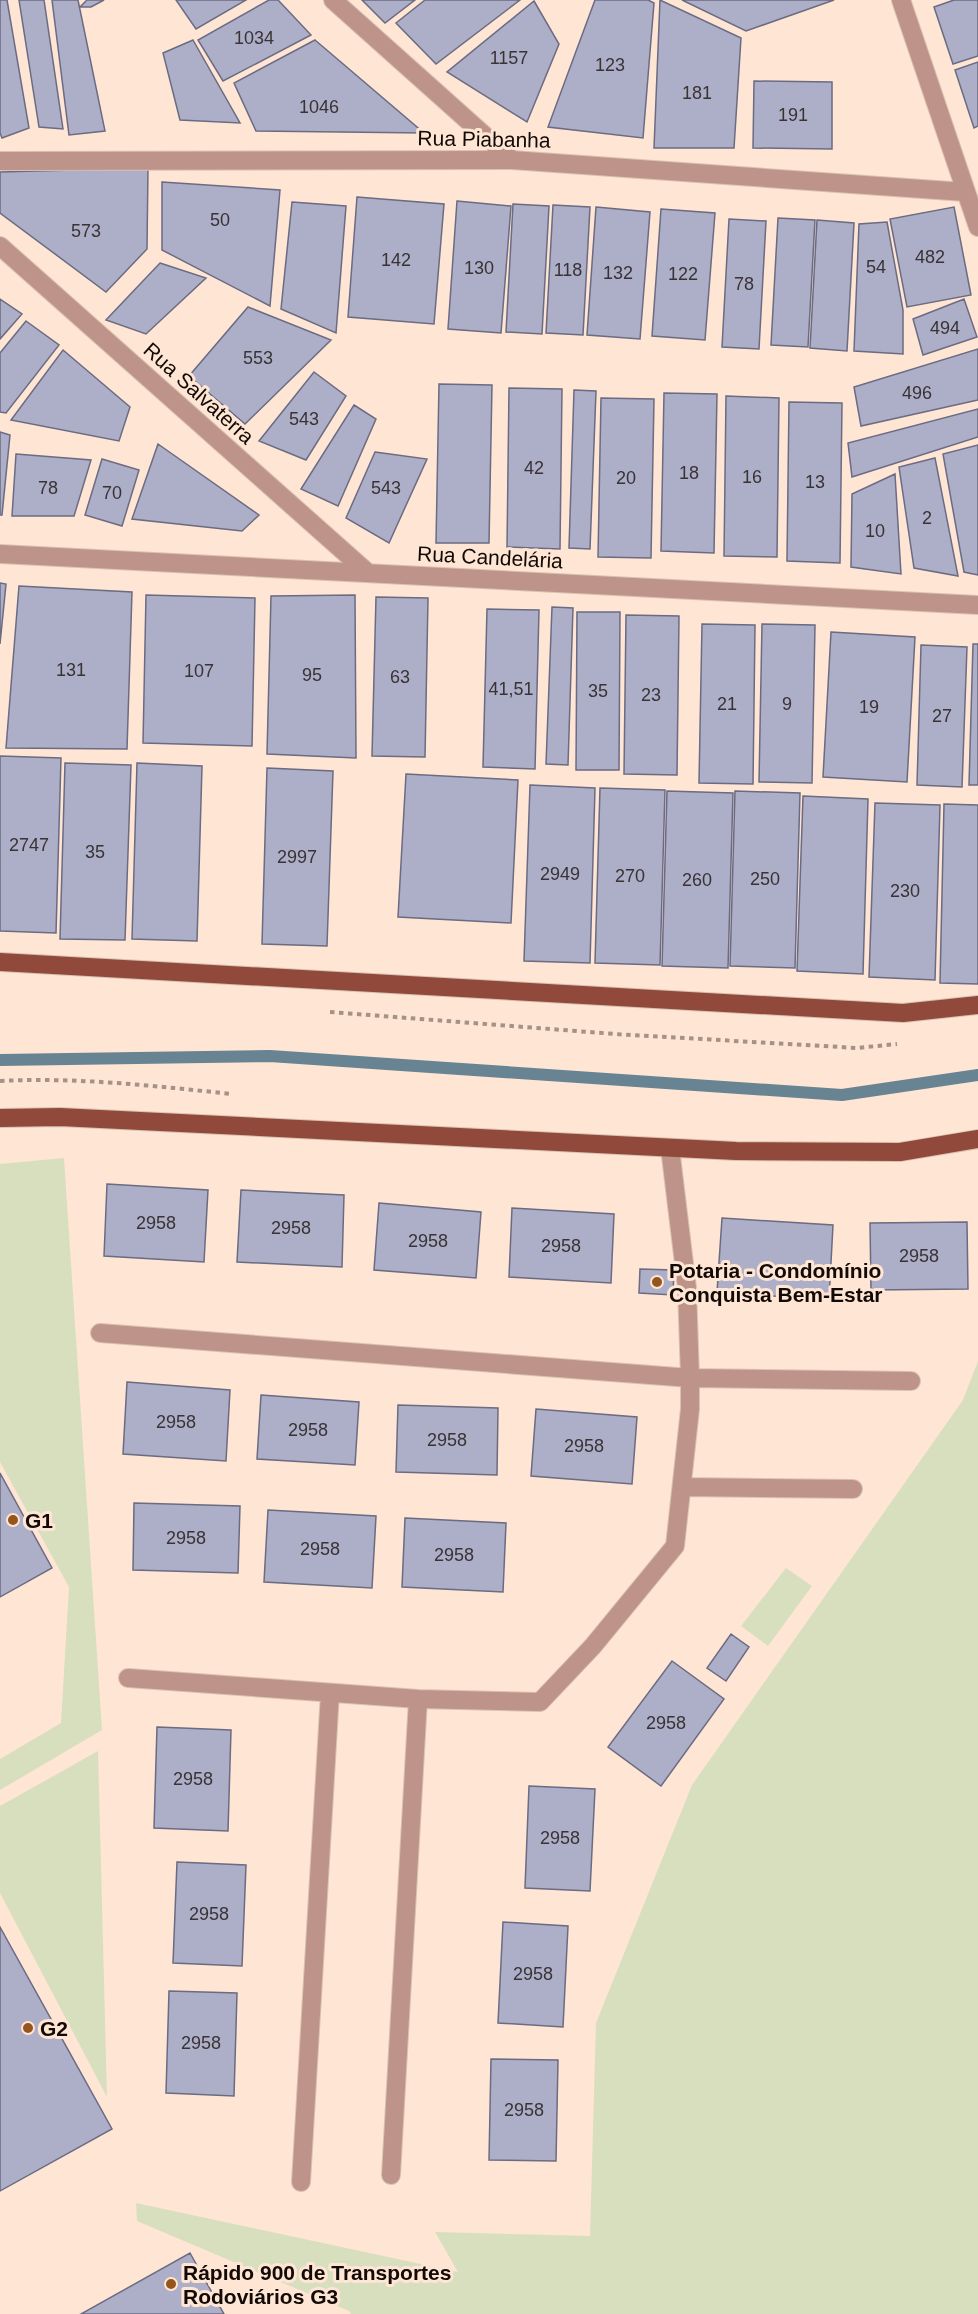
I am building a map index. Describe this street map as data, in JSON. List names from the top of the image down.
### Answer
{
  "streets": {
    "street": ["Rua Piabanha", "Rua Salvaterra", "Rua Candelária"]
  },
  "crossings": [
    ["Rua Salvaterra", "Rua Candelária"]
  ],
  "places": [
    "Potaria - Condomínio Conquista Bem-Estar",
    "G1",
    "G2",
    "Rápido 900 de Transportes Rodoviários G3"
  ],
  "house_numbers": [
    "1034",
    "1157",
    "123",
    "181",
    "1046",
    "191",
    "50",
    "573",
    "482",
    "142",
    "54",
    "130",
    "118",
    "132",
    "122",
    "78",
    "494",
    "553",
    "496",
    "543",
    "42",
    "18",
    "16",
    "20",
    "13",
    "78",
    "543",
    "70",
    "2",
    "10",
    "131",
    "107",
    "95",
    "63",
    "41,51",
    "35",
    "23",
    "21",
    "9",
    "19",
    "27",
    "2747",
    "35",
    "2997",
    "2949",
    "270",
    "250",
    "260",
    "230",
    "2958",
    "2958",
    "2958",
    "2958",
    "2958",
    "2958",
    "2958",
    "2958",
    "2958",
    "2958",
    "2958",
    "2958",
    "2958",
    "2958",
    "2958",
    "2958",
    "2958",
    "2958",
    "2958"
  ]
}
